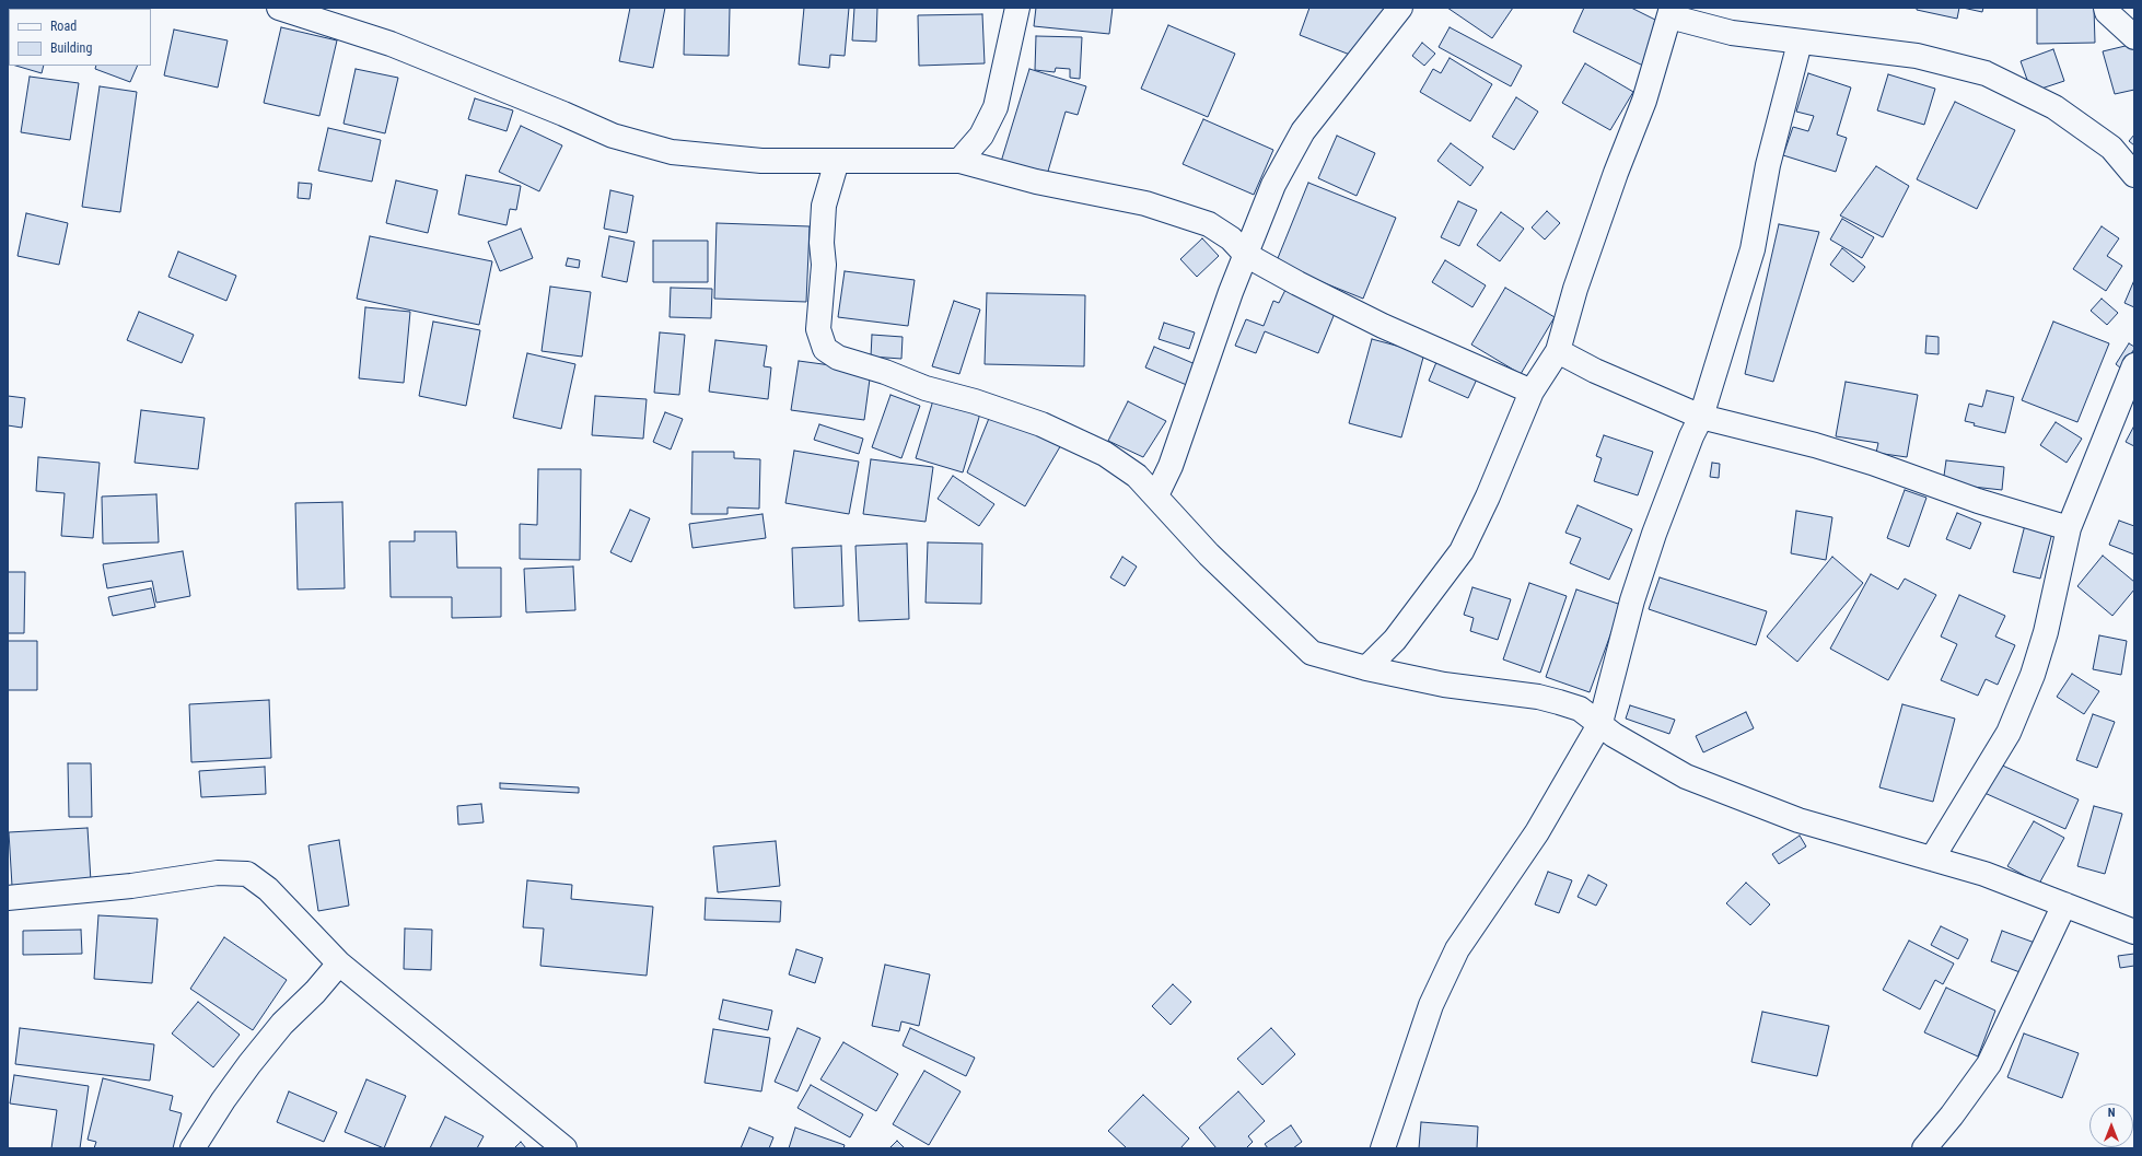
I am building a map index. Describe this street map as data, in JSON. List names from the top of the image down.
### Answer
{
  "legend": ["Road", "Building"],
  "north": "top"
}
